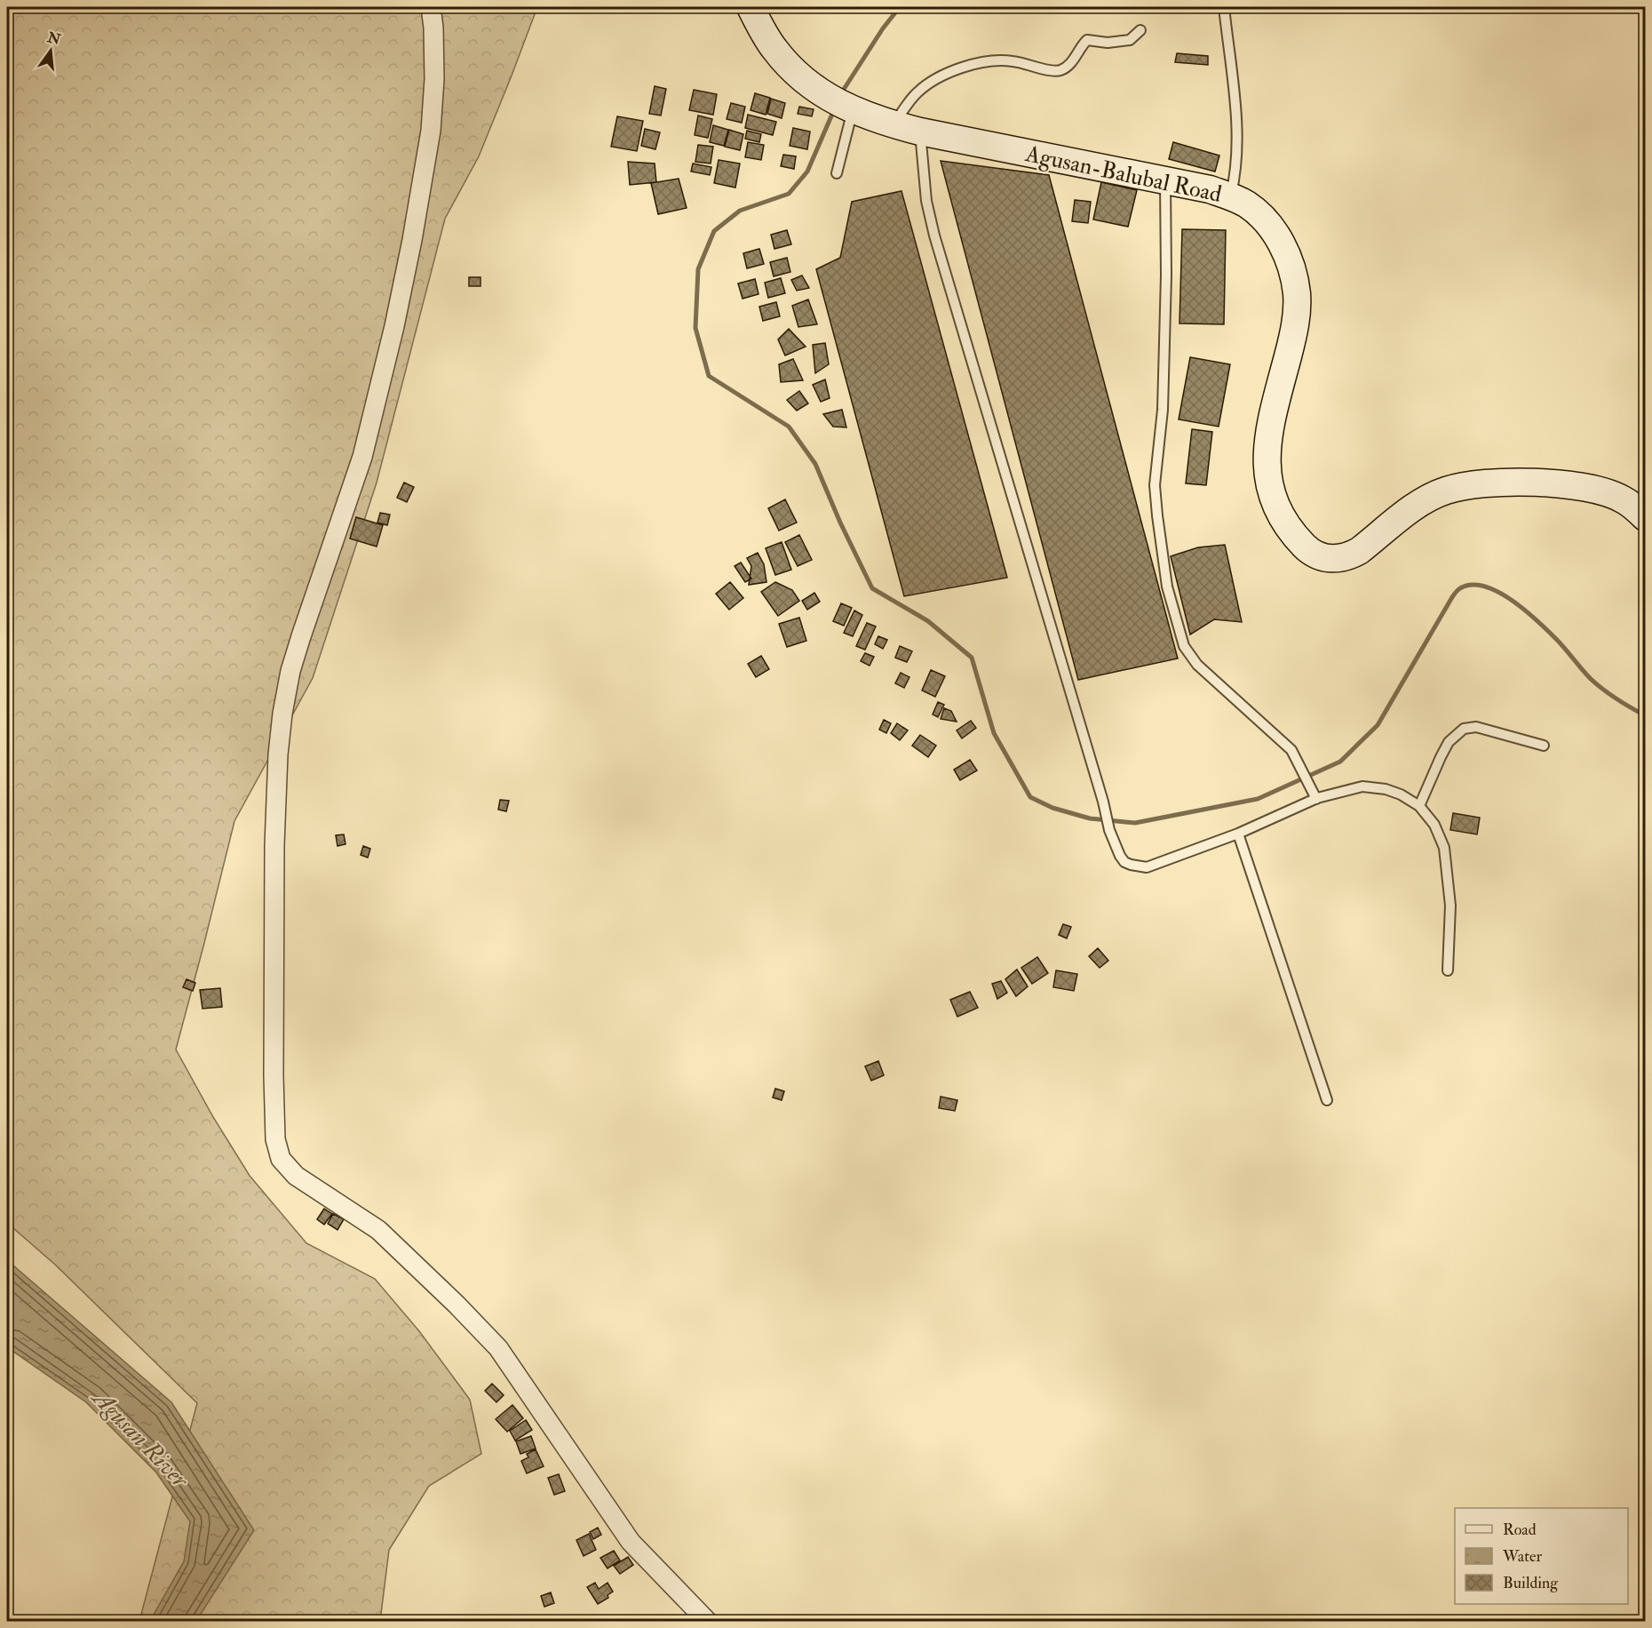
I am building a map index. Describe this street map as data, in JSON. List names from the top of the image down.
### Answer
{
  "streets": {
    "main road": ["Agusan-Balubal Road"]
  },
  "water": ["Agusan River"],
  "legend": ["Road", "Water", "Building"],
  "north": "top"
}
